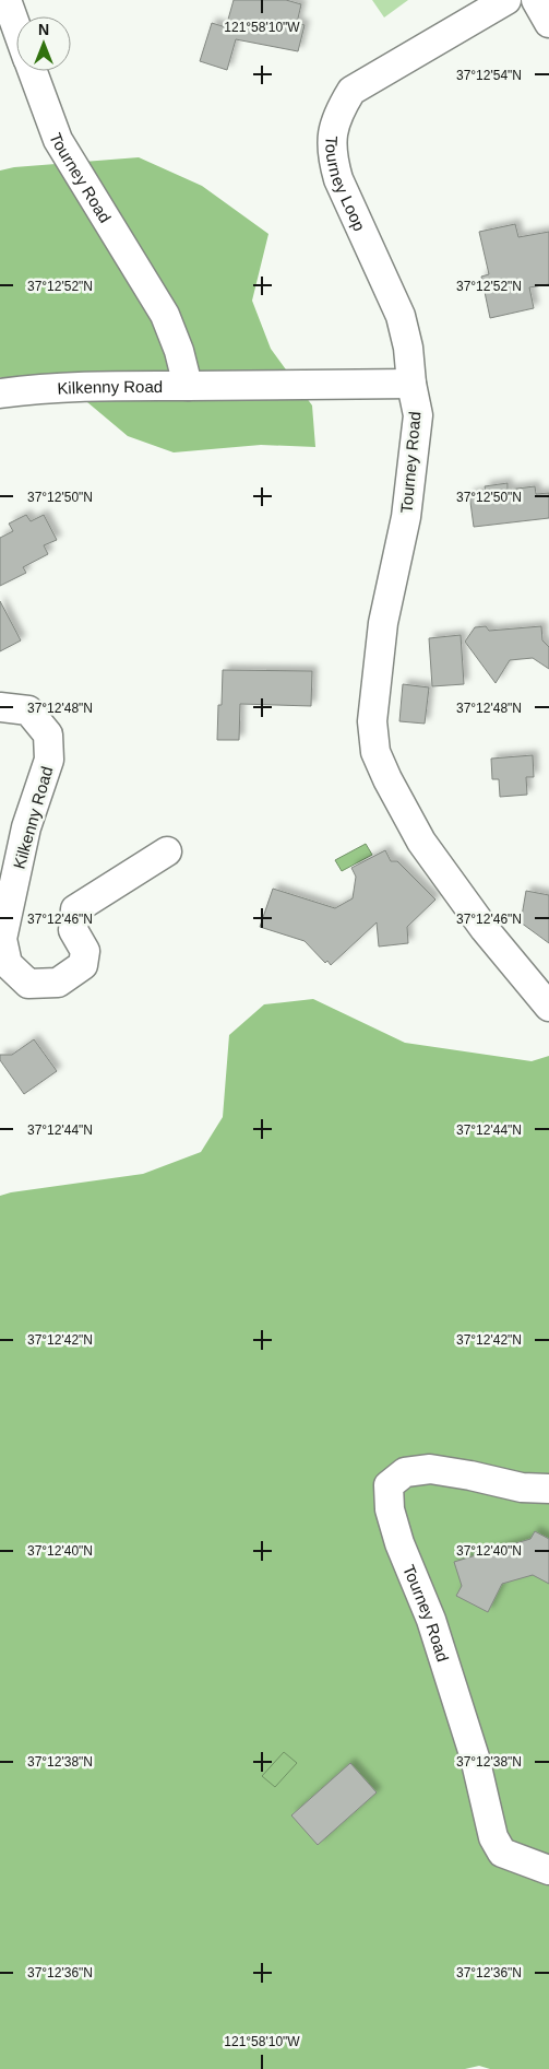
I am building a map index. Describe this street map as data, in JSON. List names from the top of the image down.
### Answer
{
  "streets": {
    "street": ["Tourney Road", "Tourney Loop", "Kilkenny Road"]
  },
  "crossings": [
    ["Tourney Road", "Tourney Loop"],
    ["Tourney Road", "Kilkenny Road"]
  ],
  "north": "top",
  "coordinates": [
    "121°58'10\"W",
    "37°12'54\"N",
    "37°12'52\"N",
    "37°12'50\"N",
    "37°12'48\"N",
    "37°12'46\"N",
    "37°12'44\"N",
    "37°12'42\"N",
    "37°12'40\"N",
    "37°12'38\"N",
    "37°12'36\"N"
  ]
}
